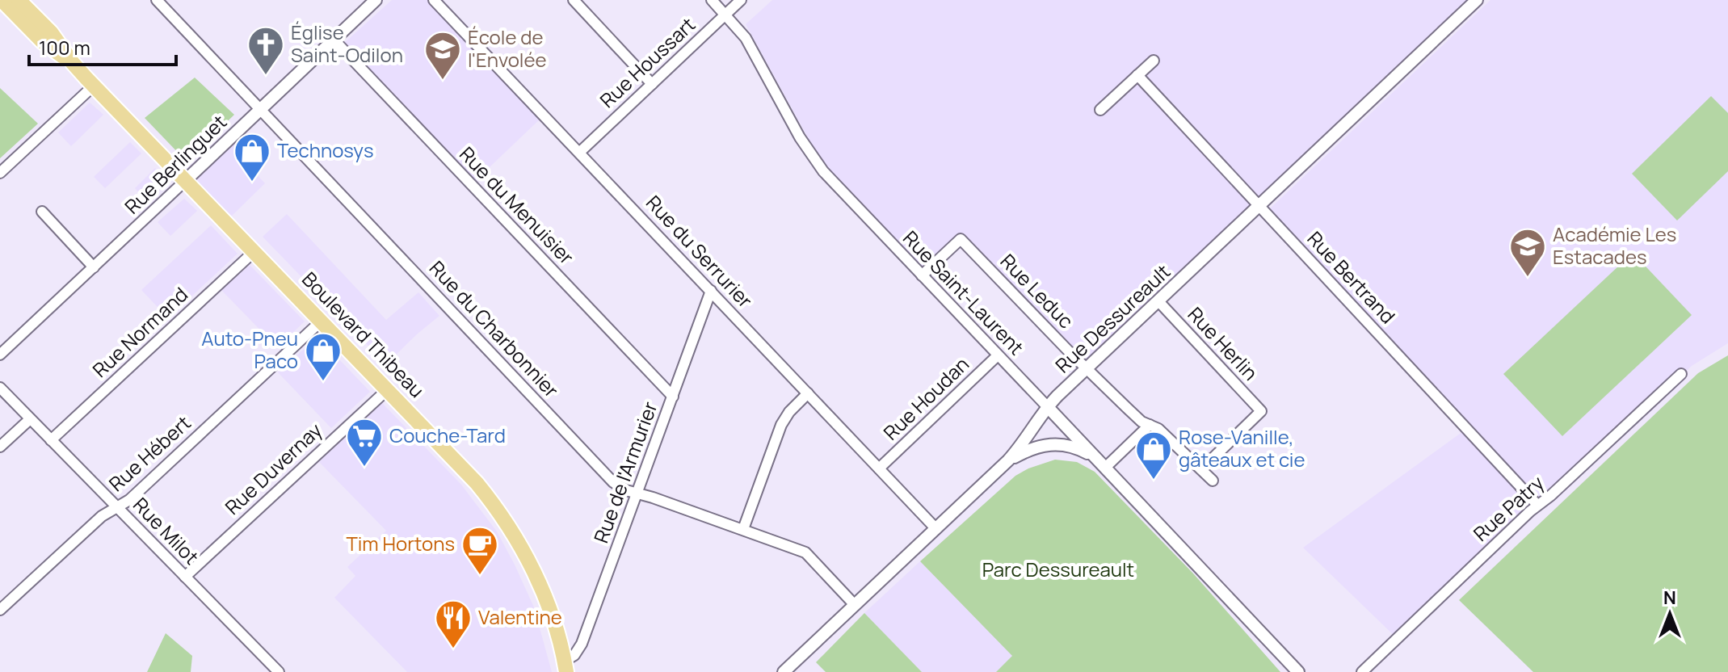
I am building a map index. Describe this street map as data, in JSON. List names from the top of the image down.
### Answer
{
  "streets": {
    "main road": ["Boulevard Thibeau"],
    "street": [
      "Rue Houssart",
      "Rue Berlinguet",
      "Rue du Menuisier",
      "Rue du Serrurier",
      "Rue Bertrand",
      "Rue Leduc",
      "Rue Saint-Laurent",
      "Rue Dessureault",
      "Rue du Charbonnier",
      "Rue Normand",
      "Rue Herlin",
      "Rue Houdan",
      "Rue Hébert",
      "Rue Duvernay",
      "Rue de l'Armurier",
      "Rue Patry",
      "Rue Milot"
    ]
  },
  "crossings": [
    ["Rue Houssart", "Rue du Serrurier"],
    ["Rue Houssart", "Rue Saint-Laurent"],
    ["Rue Berlinguet", "Rue du Menuisier"],
    ["Rue Berlinguet", "Rue du Charbonnier"],
    ["Rue Berlinguet", "Boulevard Thibeau"],
    ["Rue du Menuisier", "Rue de l'Armurier"],
    ["Rue du Serrurier", "Rue Dessureault"],
    ["Rue du Serrurier", "Rue Houdan"],
    ["Rue du Serrurier", "Rue de l'Armurier"],
    ["Rue Bertrand", "Rue Dessureault"],
    ["Rue Bertrand", "Rue Patry"],
    ["Rue Leduc", "Rue Saint-Laurent"],
    ["Rue Leduc", "Rue Dessureault"],
    ["Rue Leduc", "Rue Herlin"],
    ["Rue Saint-Laurent", "Rue Dessureault"],
    ["Rue Saint-Laurent", "Rue Houdan"],
    ["Rue Dessureault", "Rue du Charbonnier"],
    ["Rue Dessureault", "Rue Herlin"],
    ["Rue du Charbonnier", "Rue de l'Armurier"],
    ["Rue Normand", "Boulevard Thibeau"],
    ["Rue Normand", "Rue Milot"],
    ["Boulevard Thibeau", "Rue Hébert"],
    ["Boulevard Thibeau", "Rue Duvernay"],
    ["Boulevard Thibeau", "Rue de l'Armurier"],
    ["Rue Hébert", "Rue Milot"],
    ["Rue Duvernay", "Rue Milot"]
  ],
  "parks": ["Parc Dessureault"],
  "places": {
    "church": ["Église Saint-Odilon"],
    "school or university": ["École de l'Envolée", "Académie Les Estacades"],
    "shop": ["Technosys", "Auto-Pneu Paco", "Rose-Vanille, gâteaux et cie"],
    "supermarket": ["Couche-Tard"],
    "cafe": ["Tim Hortons"],
    "restaurant": ["Valentine"]
  },
  "scale_bar": "100 m",
  "north": "top"
}
